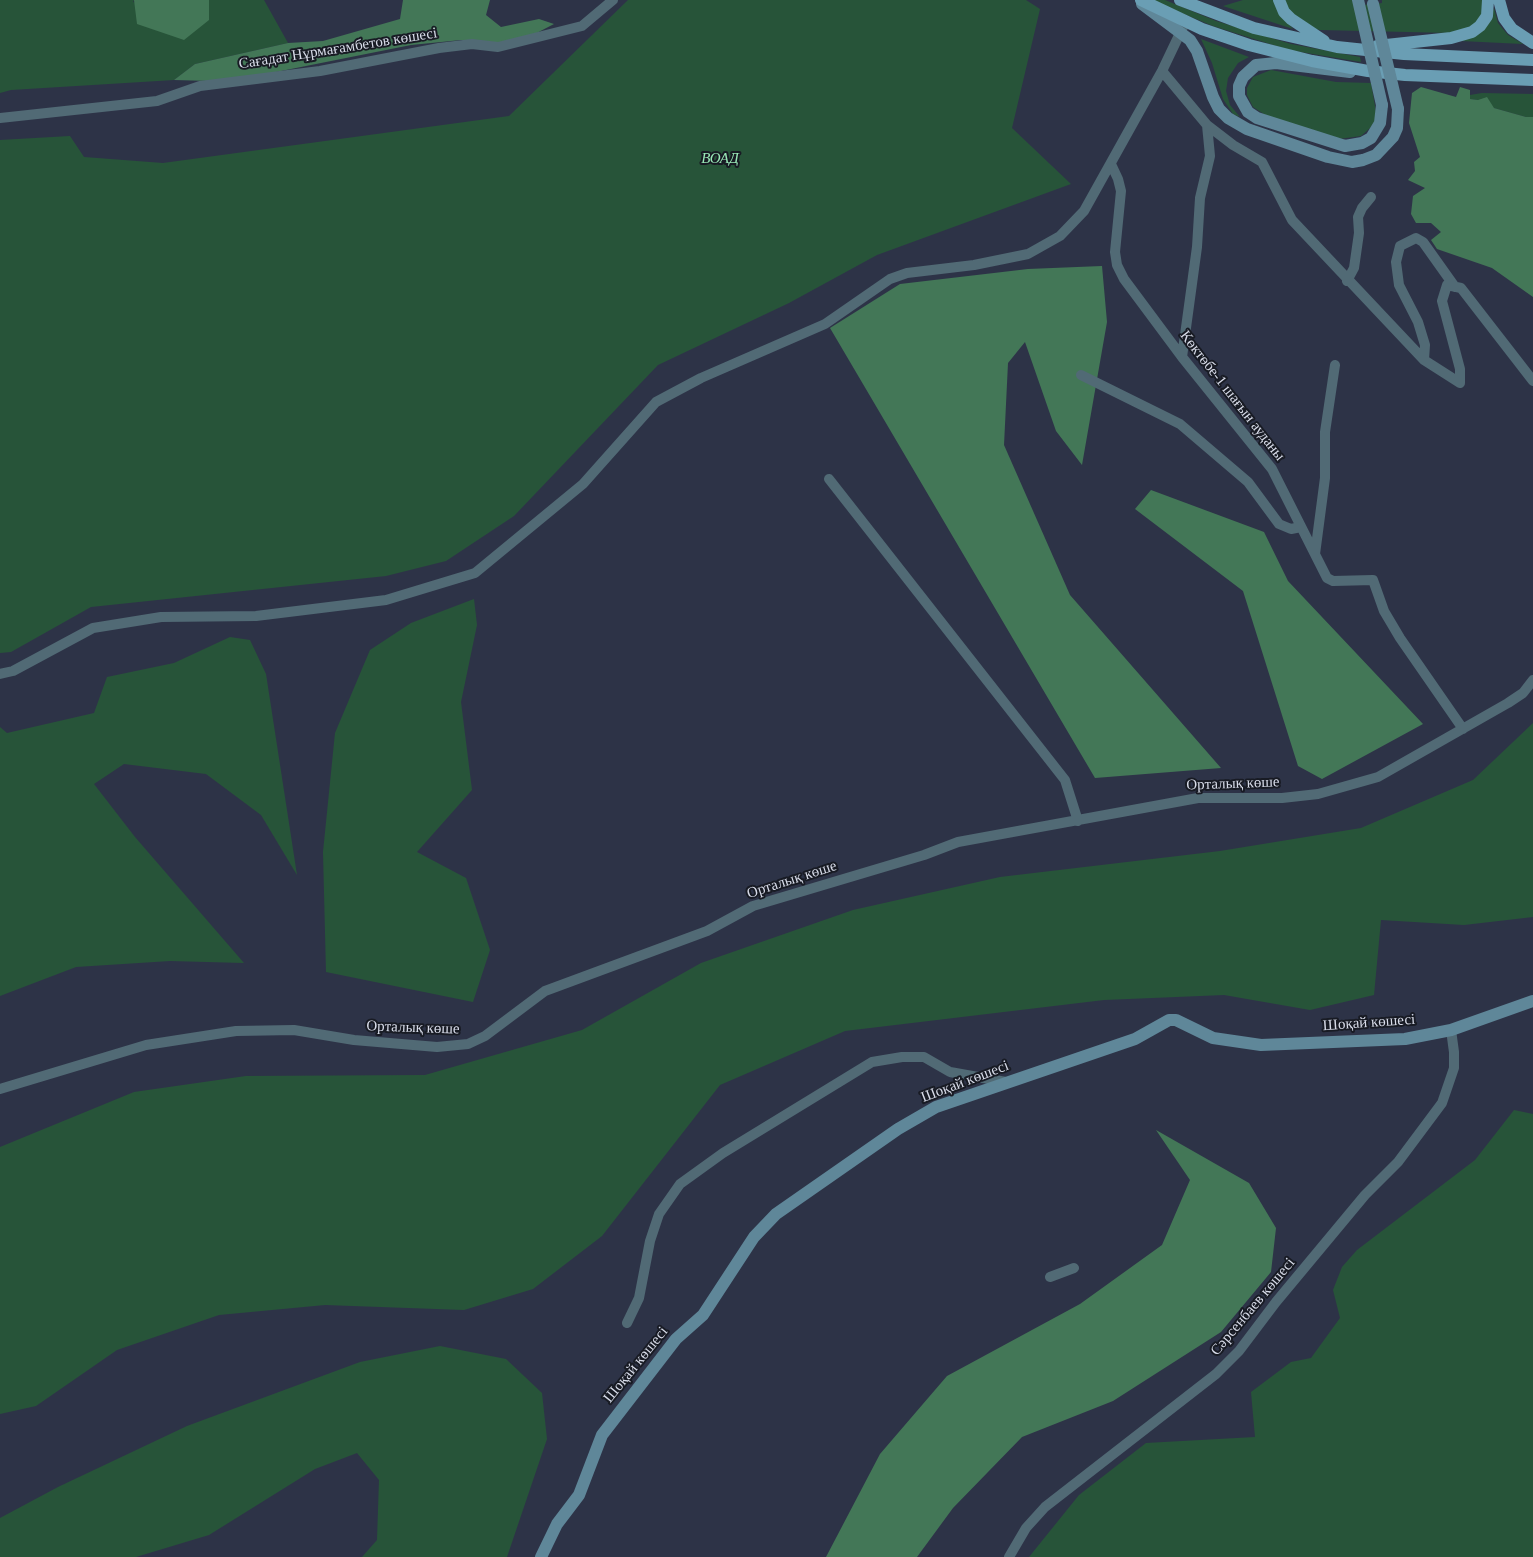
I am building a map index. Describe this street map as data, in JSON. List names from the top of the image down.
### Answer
{
  "streets": {
    "street": [
      "Сағадат Нұрмағамбетов көшесі",
      "Көктөбе-1 шағын ауданы",
      "Орталық көше",
      "Шоқай көшесі",
      "Сәрсенбаев көшесі"
    ]
  },
  "crossings": [
    ["Көктөбе-1 шағын ауданы", "Орталық көше"],
    ["Шоқай көшесі", "Сәрсенбаев көшесі"]
  ],
  "parks": ["ВОАД"]
}
